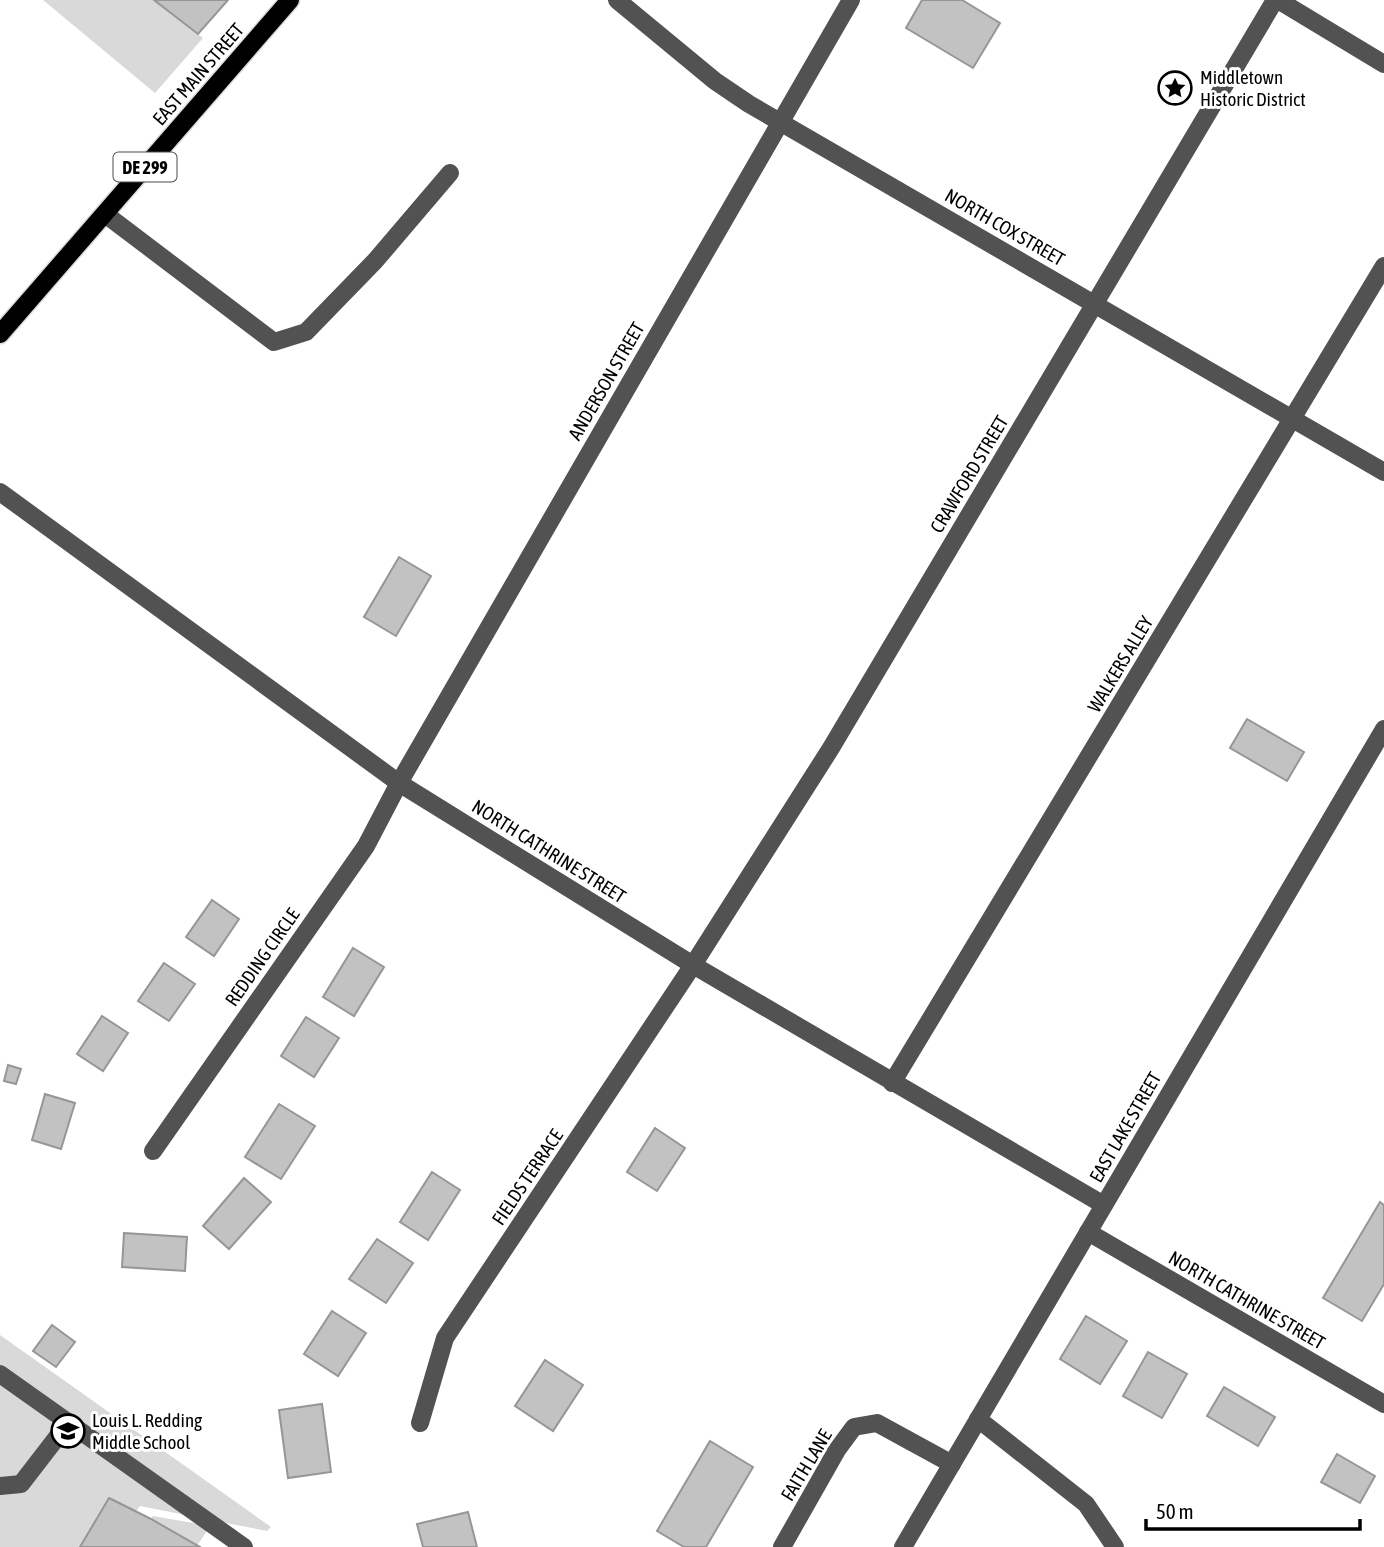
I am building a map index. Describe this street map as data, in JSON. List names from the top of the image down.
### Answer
{
  "streets": {
    "main road": ["EAST MAIN STREET", "DE 299"],
    "street": [
      "NORTH COX STREET",
      "ANDERSON STREET",
      "CRAWFORD STREET",
      "WALKERS ALLEY",
      "NORTH CATHRINE STREET",
      "REDDING CIRCLE",
      "EAST LAKE STREET",
      "FIELDS TERRACE",
      "FAITH LANE"
    ]
  },
  "crossings": [
    ["NORTH COX STREET", "ANDERSON STREET"],
    ["NORTH COX STREET", "CRAWFORD STREET"],
    ["NORTH COX STREET", "WALKERS ALLEY"],
    ["ANDERSON STREET", "NORTH CATHRINE STREET"],
    ["ANDERSON STREET", "REDDING CIRCLE"],
    ["CRAWFORD STREET", "NORTH CATHRINE STREET"],
    ["CRAWFORD STREET", "FIELDS TERRACE"],
    ["WALKERS ALLEY", "NORTH CATHRINE STREET"],
    ["NORTH CATHRINE STREET", "REDDING CIRCLE"],
    ["NORTH CATHRINE STREET", "EAST LAKE STREET"],
    ["NORTH CATHRINE STREET", "FIELDS TERRACE"],
    ["EAST LAKE STREET", "FAITH LANE"]
  ],
  "places": {
    "place": ["Middletown Historic District"],
    "school or university": ["Louis L. Redding Middle School"]
  },
  "scale_bar": "50 m"
}
